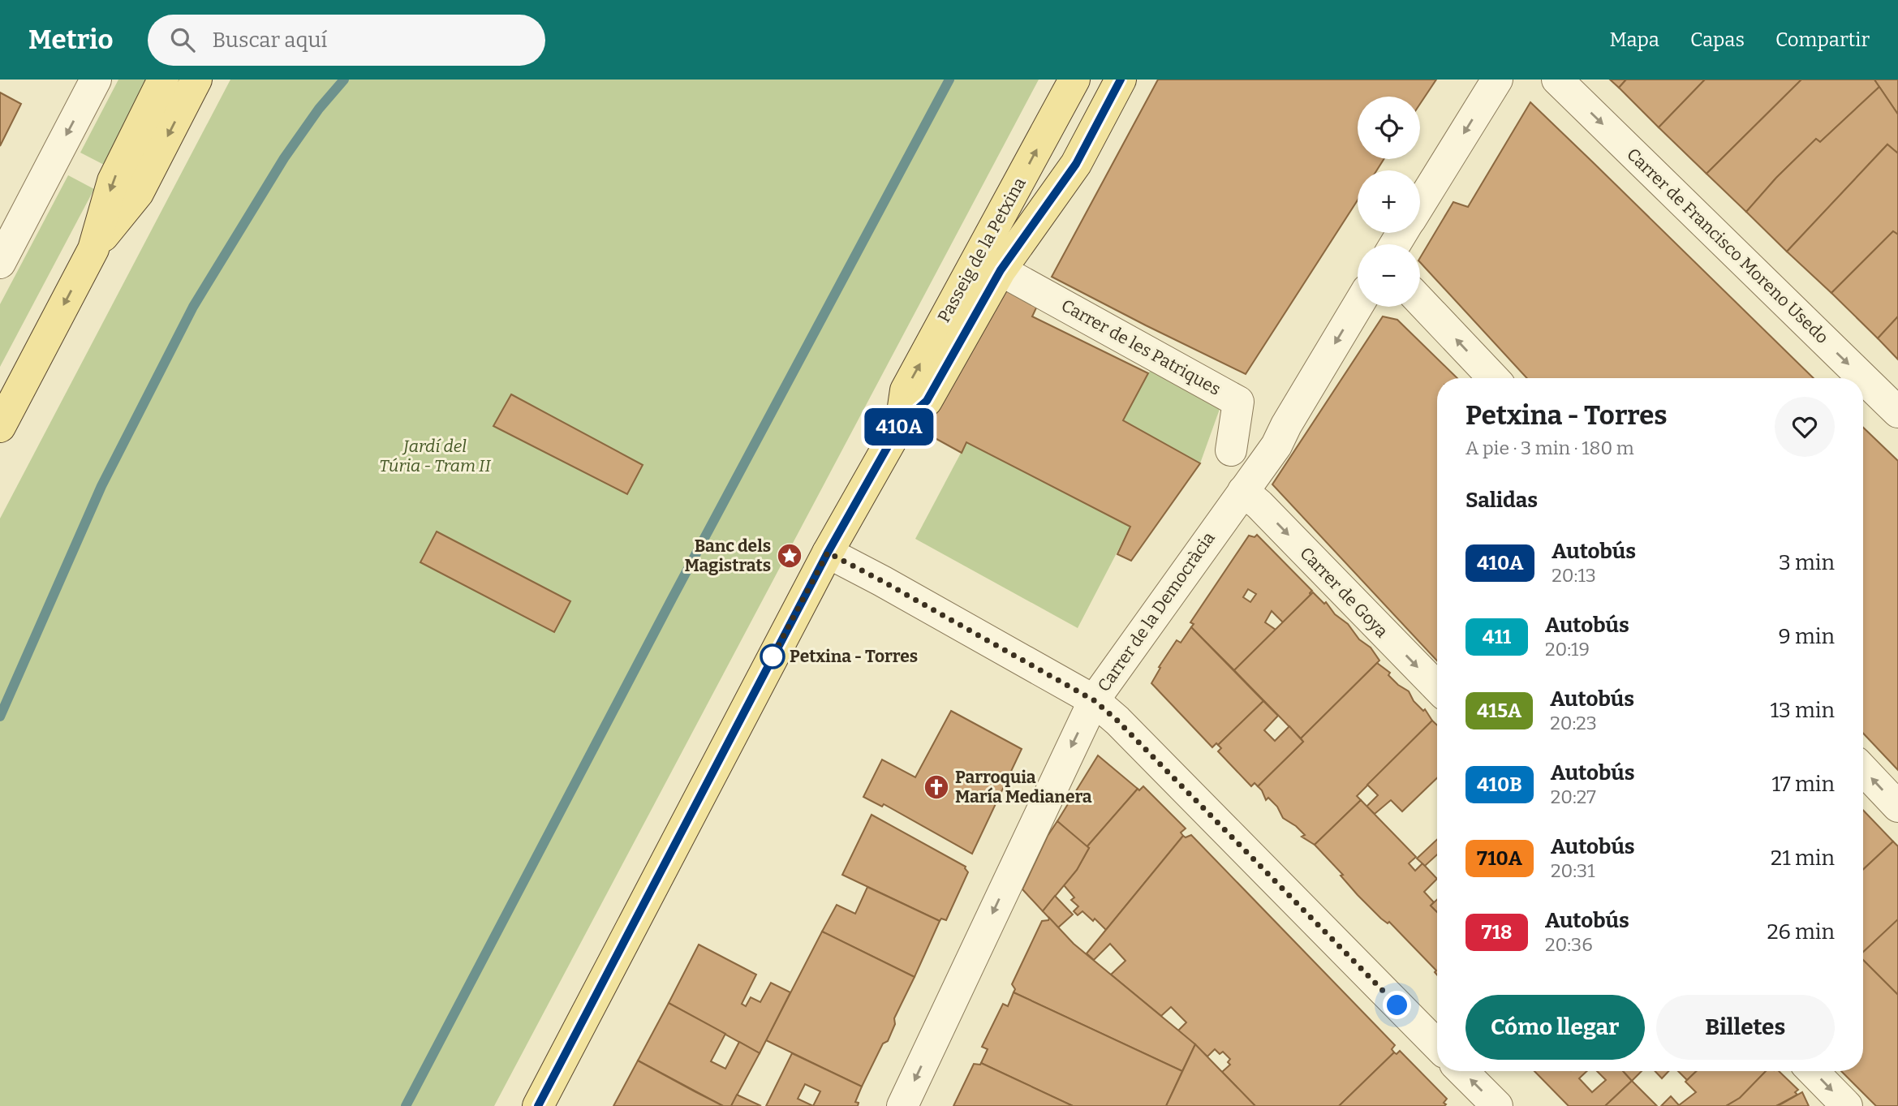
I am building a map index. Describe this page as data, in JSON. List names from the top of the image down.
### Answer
{
  "streets": {
    "main road": ["Passeig de la Petxina"],
    "street": [
      "Carrer de Francisco Moreno Usedo",
      "Carrer de les Patriques",
      "Carrer de Goya",
      "Carrer de la Democràcia"
    ]
  },
  "crossings": [
    ["Passeig de la Petxina", "Carrer de les Patriques"],
    ["Carrer de Goya", "Carrer de la Democràcia"]
  ],
  "one_way": ["Carrer de Francisco Moreno Usedo", "Carrer de la Democràcia"],
  "parks": ["Jardí del Túria - Tram II"],
  "places": {
    "place": ["Banc dels Magistrats"],
    "other": ["Petxina - Torres"],
    "church": ["Parroquia María Medianera"]
  },
  "lines": ["bus line 410A"],
  "page": {
    "header": "Metrio",
    "search": "Buscar aquí",
    "nav": ["Mapa", "Capas", "Compartir"],
    "on_map": "410A",
    "map_buttons": ["+", "−"],
    "heading": [
      ["Petxina - Torres", "A pie · 3 min · 180 m"],
      "Salidas"
    ],
    "list": [
      {
        "mark": "410A",
        "name": "Autobús",
        "note": "20:13",
        "value": "3 min"
      },
      {
        "mark": "411",
        "name": "Autobús",
        "note": "20:19",
        "value": "9 min"
      },
      {
        "mark": "415A",
        "name": "Autobús",
        "note": "20:23",
        "value": "13 min"
      },
      {
        "mark": "410B",
        "name": "Autobús",
        "note": "20:27",
        "value": "17 min"
      },
      {
        "mark": "710A",
        "name": "Autobús",
        "note": "20:31",
        "value": "21 min"
      },
      {
        "mark": "718",
        "name": "Autobús",
        "note": "20:36",
        "value": "26 min"
      }
    ],
    "buttons": ["Cómo llegar", "Billetes"]
  }
}
